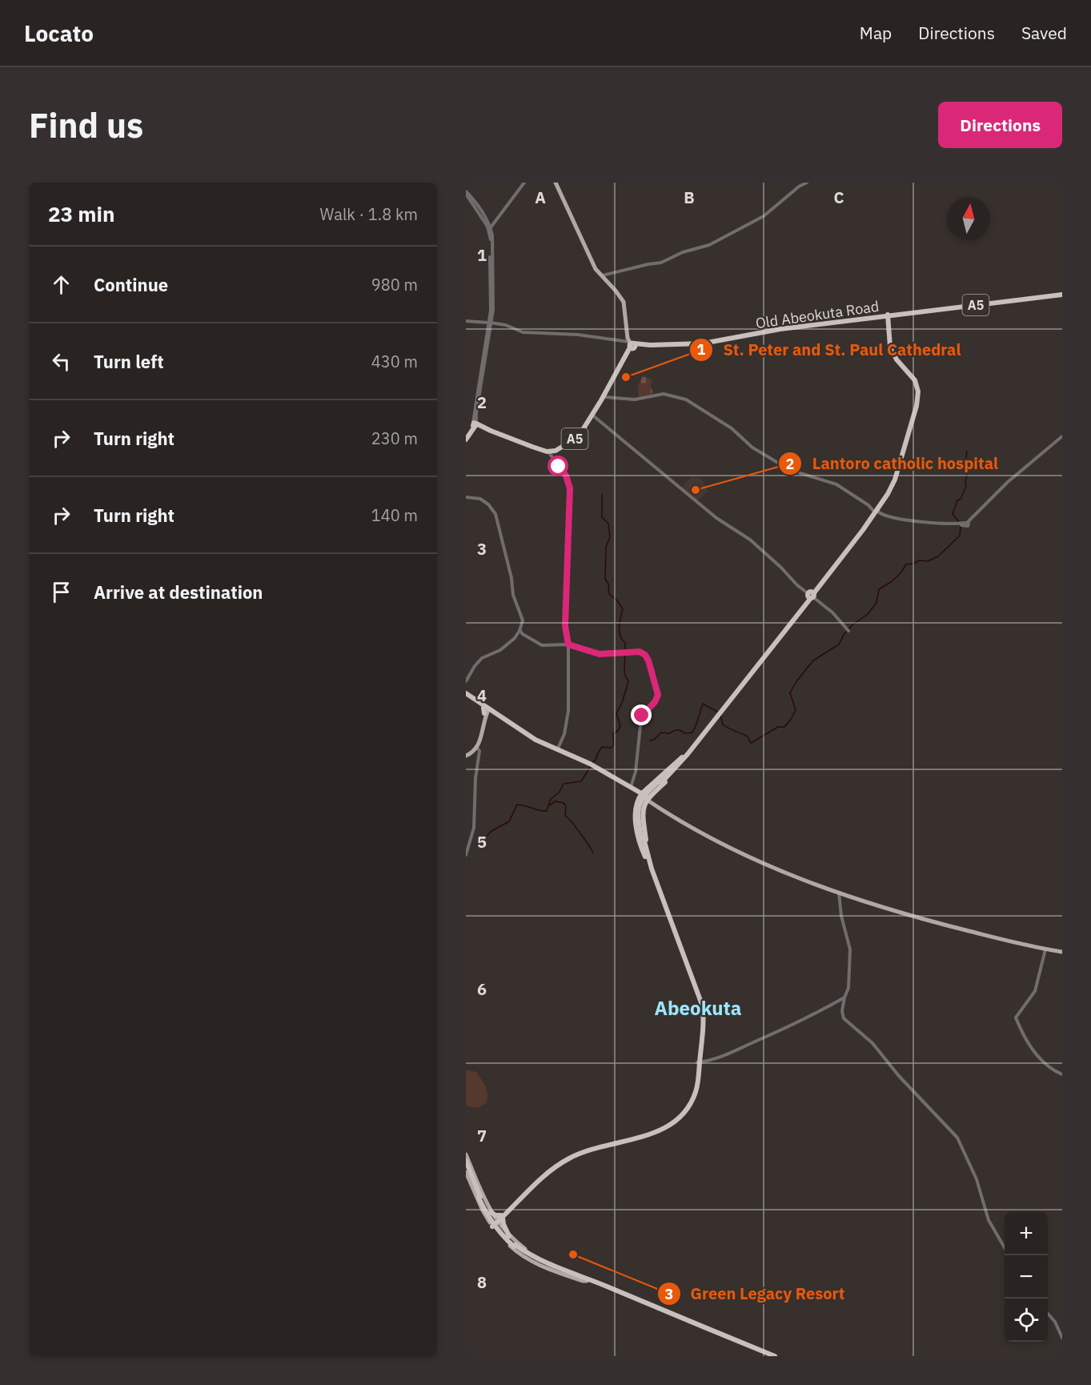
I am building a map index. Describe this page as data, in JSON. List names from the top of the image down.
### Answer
{
  "streets": {
    "highway": ["A5", "Old Abeokuta Road"]
  },
  "crossings": [
    ["A5", "Old Abeokuta Road"]
  ],
  "districts": ["Abeokuta"],
  "places": ["St. Peter and St. Paul Cathedral", "Lantoro catholic hospital", "Green Legacy Resort"],
  "north": "top",
  "page": {
    "header": "Locato",
    "nav": ["Map", "Directions", "Saved"],
    "buttons": "Directions",
    "title": "Find us",
    "heading": ["23 min", "Walk · 1.8 km"],
    "list": [
      ["Continue", "980 m"],
      ["Turn left", "430 m"],
      ["Turn right", "230 m"],
      ["Turn right", "140 m"],
      "Arrive at destination"
    ],
    "map_buttons": ["+", "−"]
  },
  "grid": {
    "columns": ["A", "B", "C"],
    "rows": [
      "1",
      "2",
      "3",
      "4",
      "5",
      "6",
      "7",
      "8"
    ]
  }
}
